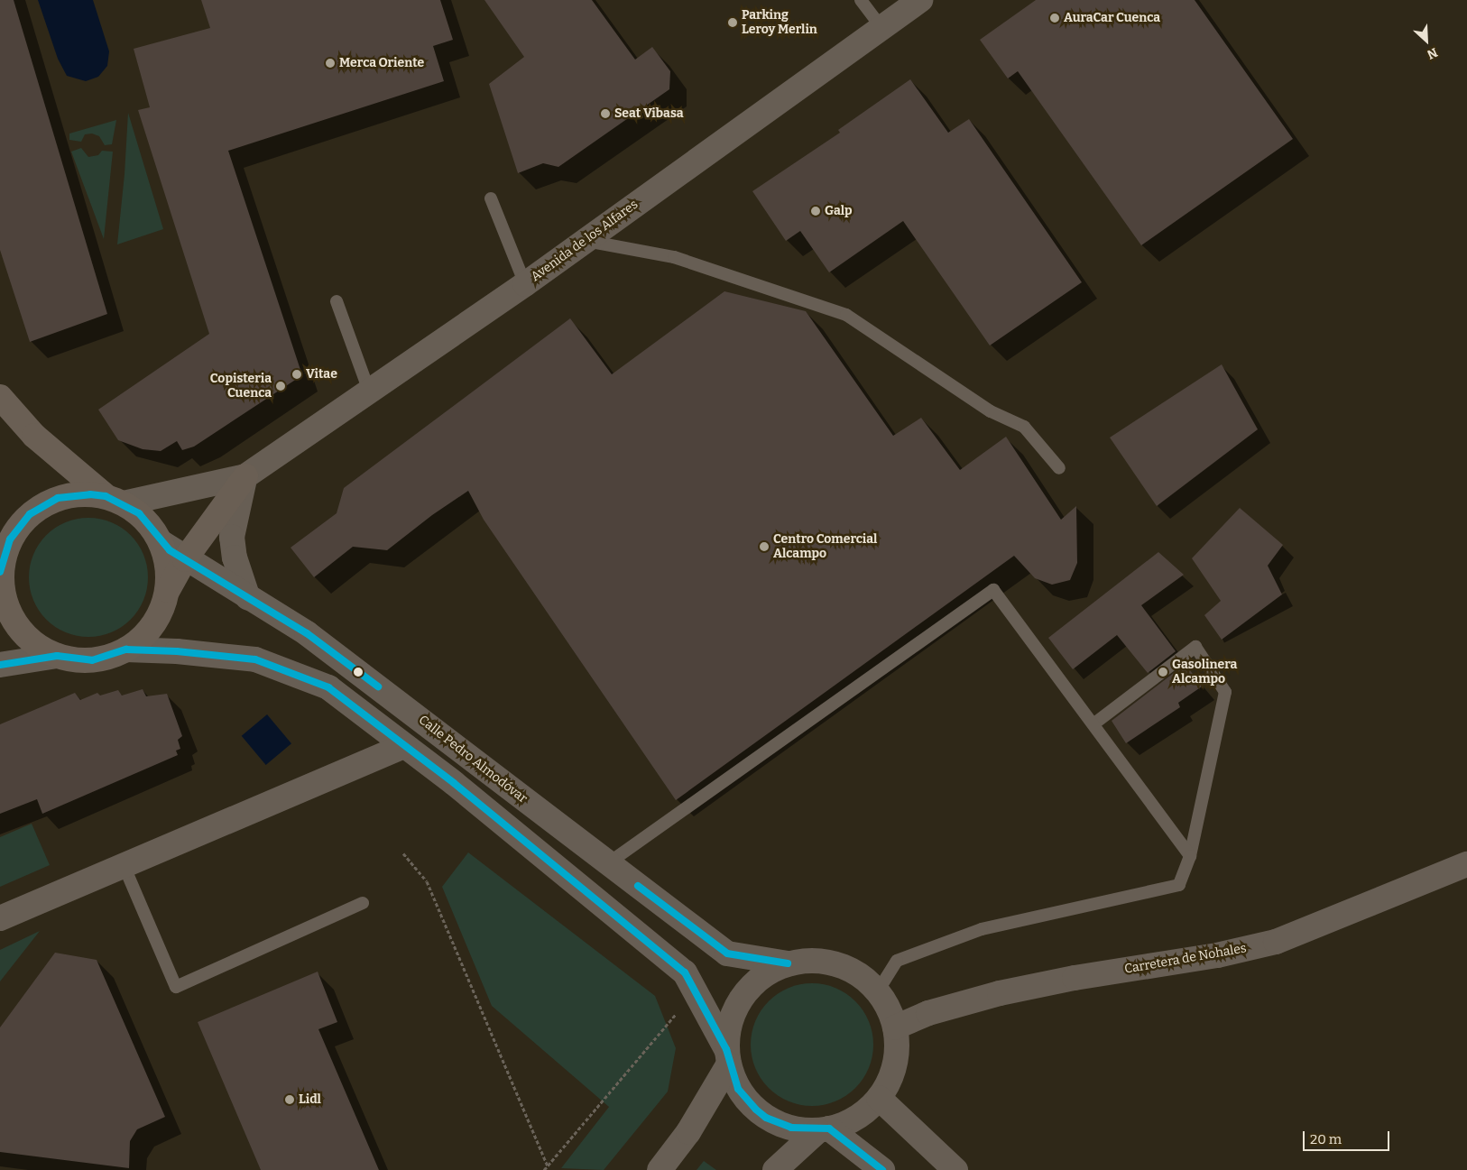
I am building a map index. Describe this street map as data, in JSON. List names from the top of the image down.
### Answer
{
  "streets": {
    "street": ["Avenida de los Alfares", "Calle Pedro Almodóvar", "Carretera de Nohales"]
  },
  "places": [
    "AuraCar Cuenca",
    "Parking Leroy Merlin",
    "Merca Oriente",
    "Seat Vibasa",
    "Galp",
    "Vitae",
    "Copisteria Cuenca",
    "Centro Comercial Alcampo",
    "Gasolinera Alcampo",
    "Lidl"
  ],
  "scale_bar": "20 m",
  "north": "bottom right"
}
